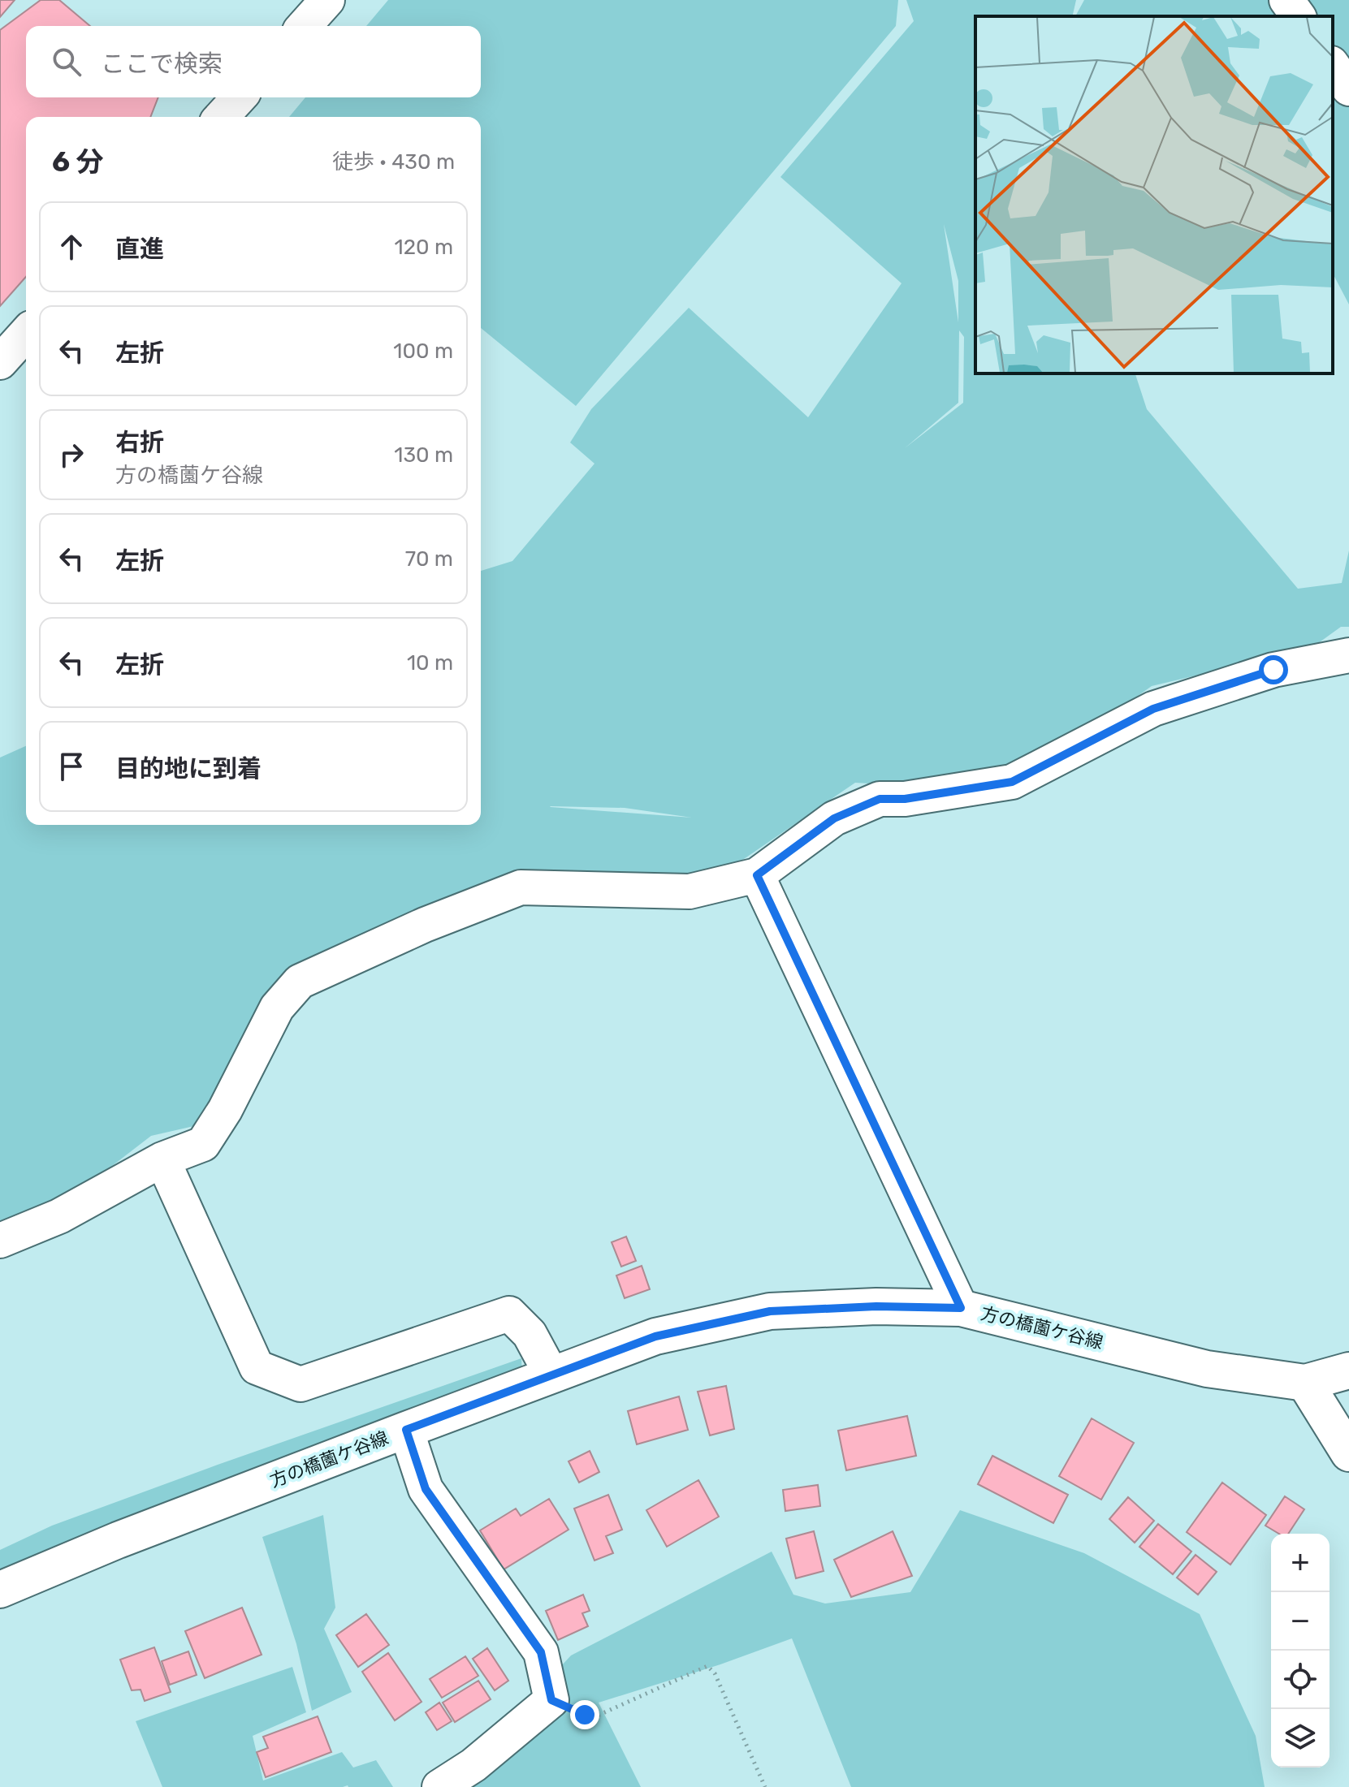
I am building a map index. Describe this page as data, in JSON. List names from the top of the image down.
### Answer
{
  "streets": {
    "main road": ["方の橋薗ケ谷線"]
  },
  "page": {
    "search": "ここで検索",
    "heading": ["6 分", "徒歩 · 430 m"],
    "list": [
      ["直進", "120 m"],
      ["左折", "100 m"],
      ["右折", "方の橋薗ケ谷線", "130 m"],
      ["左折", "70 m"],
      ["左折", "10 m"],
      "目的地に到着"
    ],
    "map_buttons": ["+", "−"]
  }
}
